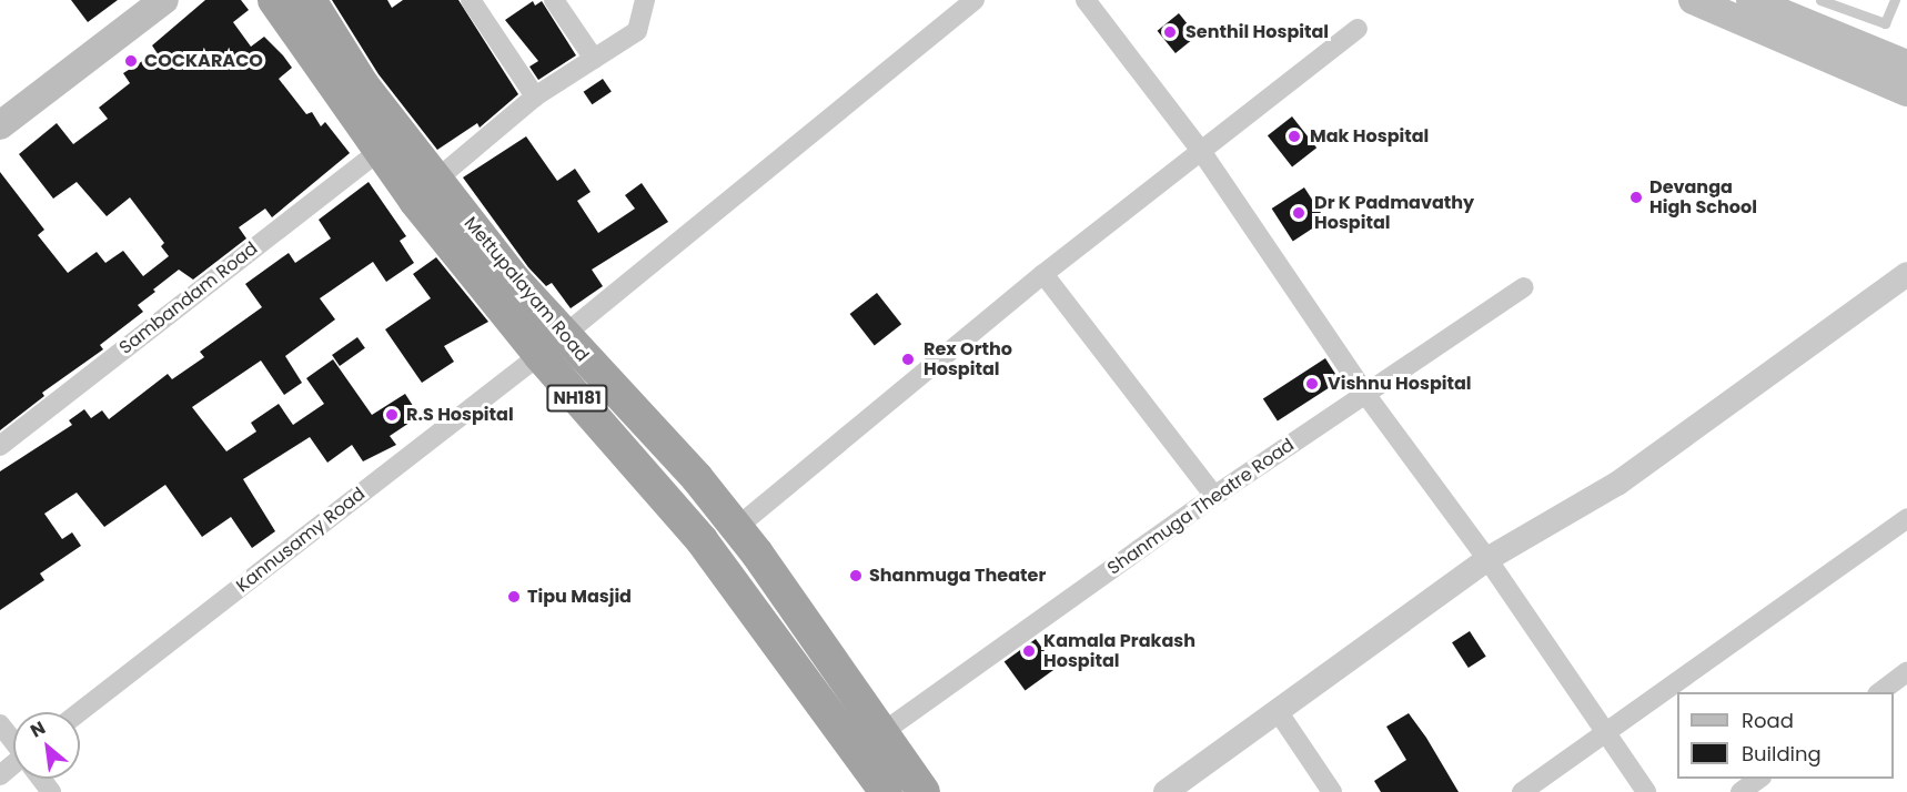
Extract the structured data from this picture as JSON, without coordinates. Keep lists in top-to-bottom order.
{
  "streets": {
    "highway": ["Mettupalayam Road", "NH181"],
    "street": ["Sambandam Road", "Shanmuga Theatre Road", "Kannusamy Road"]
  },
  "crossings": [
    ["Mettupalayam Road", "Sambandam Road"],
    ["Mettupalayam Road", "Shanmuga Theatre Road"],
    ["Mettupalayam Road", "Kannusamy Road"]
  ],
  "places": [
    "Senthil Hospital",
    "COCKARACO",
    "Mak Hospital",
    "Devanga High School",
    "Dr K Padmavathy Hospital",
    "Rex Ortho Hospital",
    "Vishnu Hospital",
    "R.S Hospital",
    "Shanmuga Theater",
    "Tipu Masjid",
    "Kamala Prakash Hospital"
  ],
  "legend": ["Road", "Building"],
  "north": "top left"
}
